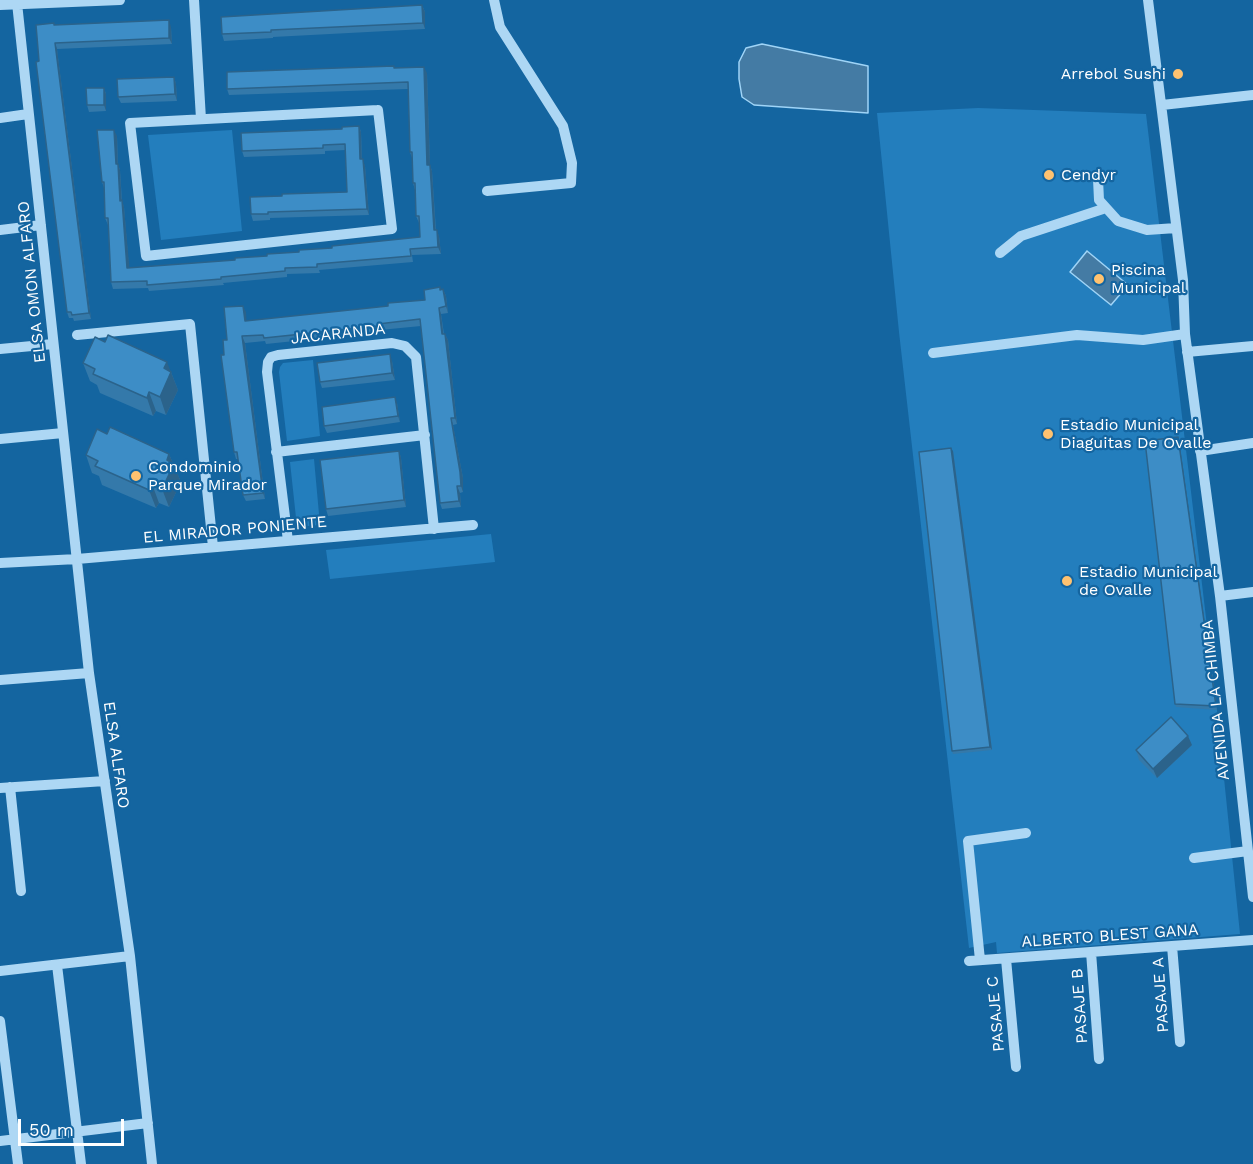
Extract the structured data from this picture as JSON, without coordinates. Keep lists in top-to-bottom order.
{
  "streets": {
    "street": [
      "ELSA OMON ALFARO",
      "JACARANDA",
      "EL MIRADOR PONIENTE",
      "AVENIDA LA CHIMBA",
      "ELSA ALFARO",
      "ALBERTO BLEST GANA",
      "PASAJE A",
      "PASAJE B",
      "PASAJE C"
    ]
  },
  "crossings": [
    ["ELSA OMON ALFARO", "EL MIRADOR PONIENTE"],
    ["ELSA OMON ALFARO", "ELSA ALFARO"],
    ["JACARANDA", "EL MIRADOR PONIENTE"],
    ["EL MIRADOR PONIENTE", "ELSA ALFARO"],
    ["ALBERTO BLEST GANA", "PASAJE A"],
    ["ALBERTO BLEST GANA", "PASAJE B"],
    ["ALBERTO BLEST GANA", "PASAJE C"]
  ],
  "places": [
    "Arrebol Sushi",
    "Cendyr",
    "Piscina Municipal",
    "Estadio Municipal Diaguitas De Ovalle",
    "Condominio Parque Mirador",
    "Estadio Municipal de Ovalle"
  ],
  "scale_bar": "50 m"
}
